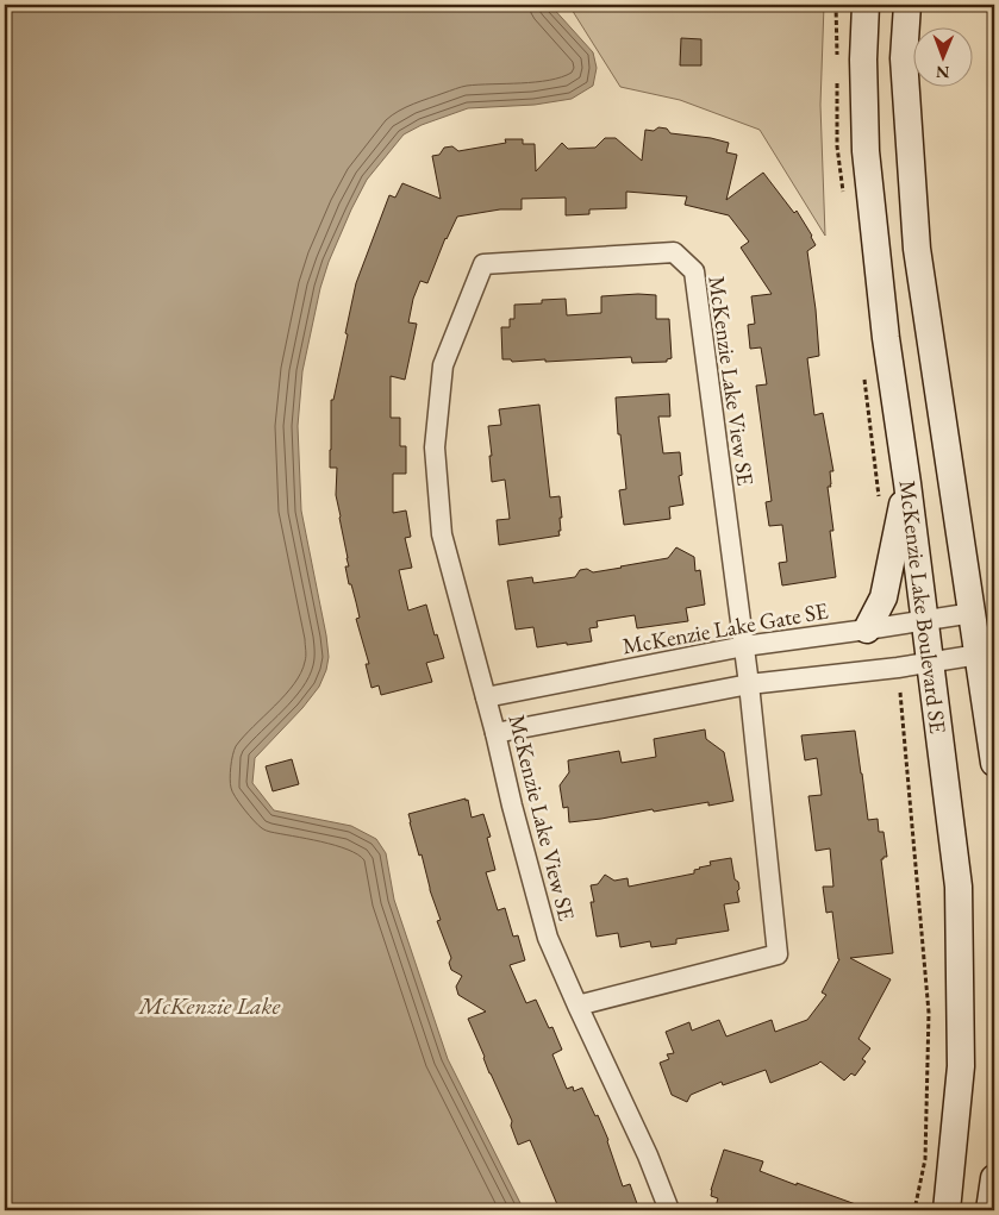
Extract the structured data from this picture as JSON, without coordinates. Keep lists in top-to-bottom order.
{
  "streets": {
    "main road": ["McKenzie Lake Boulevard SE"],
    "street": ["McKenzie Lake View SE", "McKenzie Lake Gate SE"]
  },
  "crossings": [
    ["McKenzie Lake View SE", "McKenzie Lake Gate SE"],
    ["McKenzie Lake Boulevard SE", "McKenzie Lake Gate SE"]
  ],
  "water": ["McKenzie Lake"],
  "north": "bottom"
}
